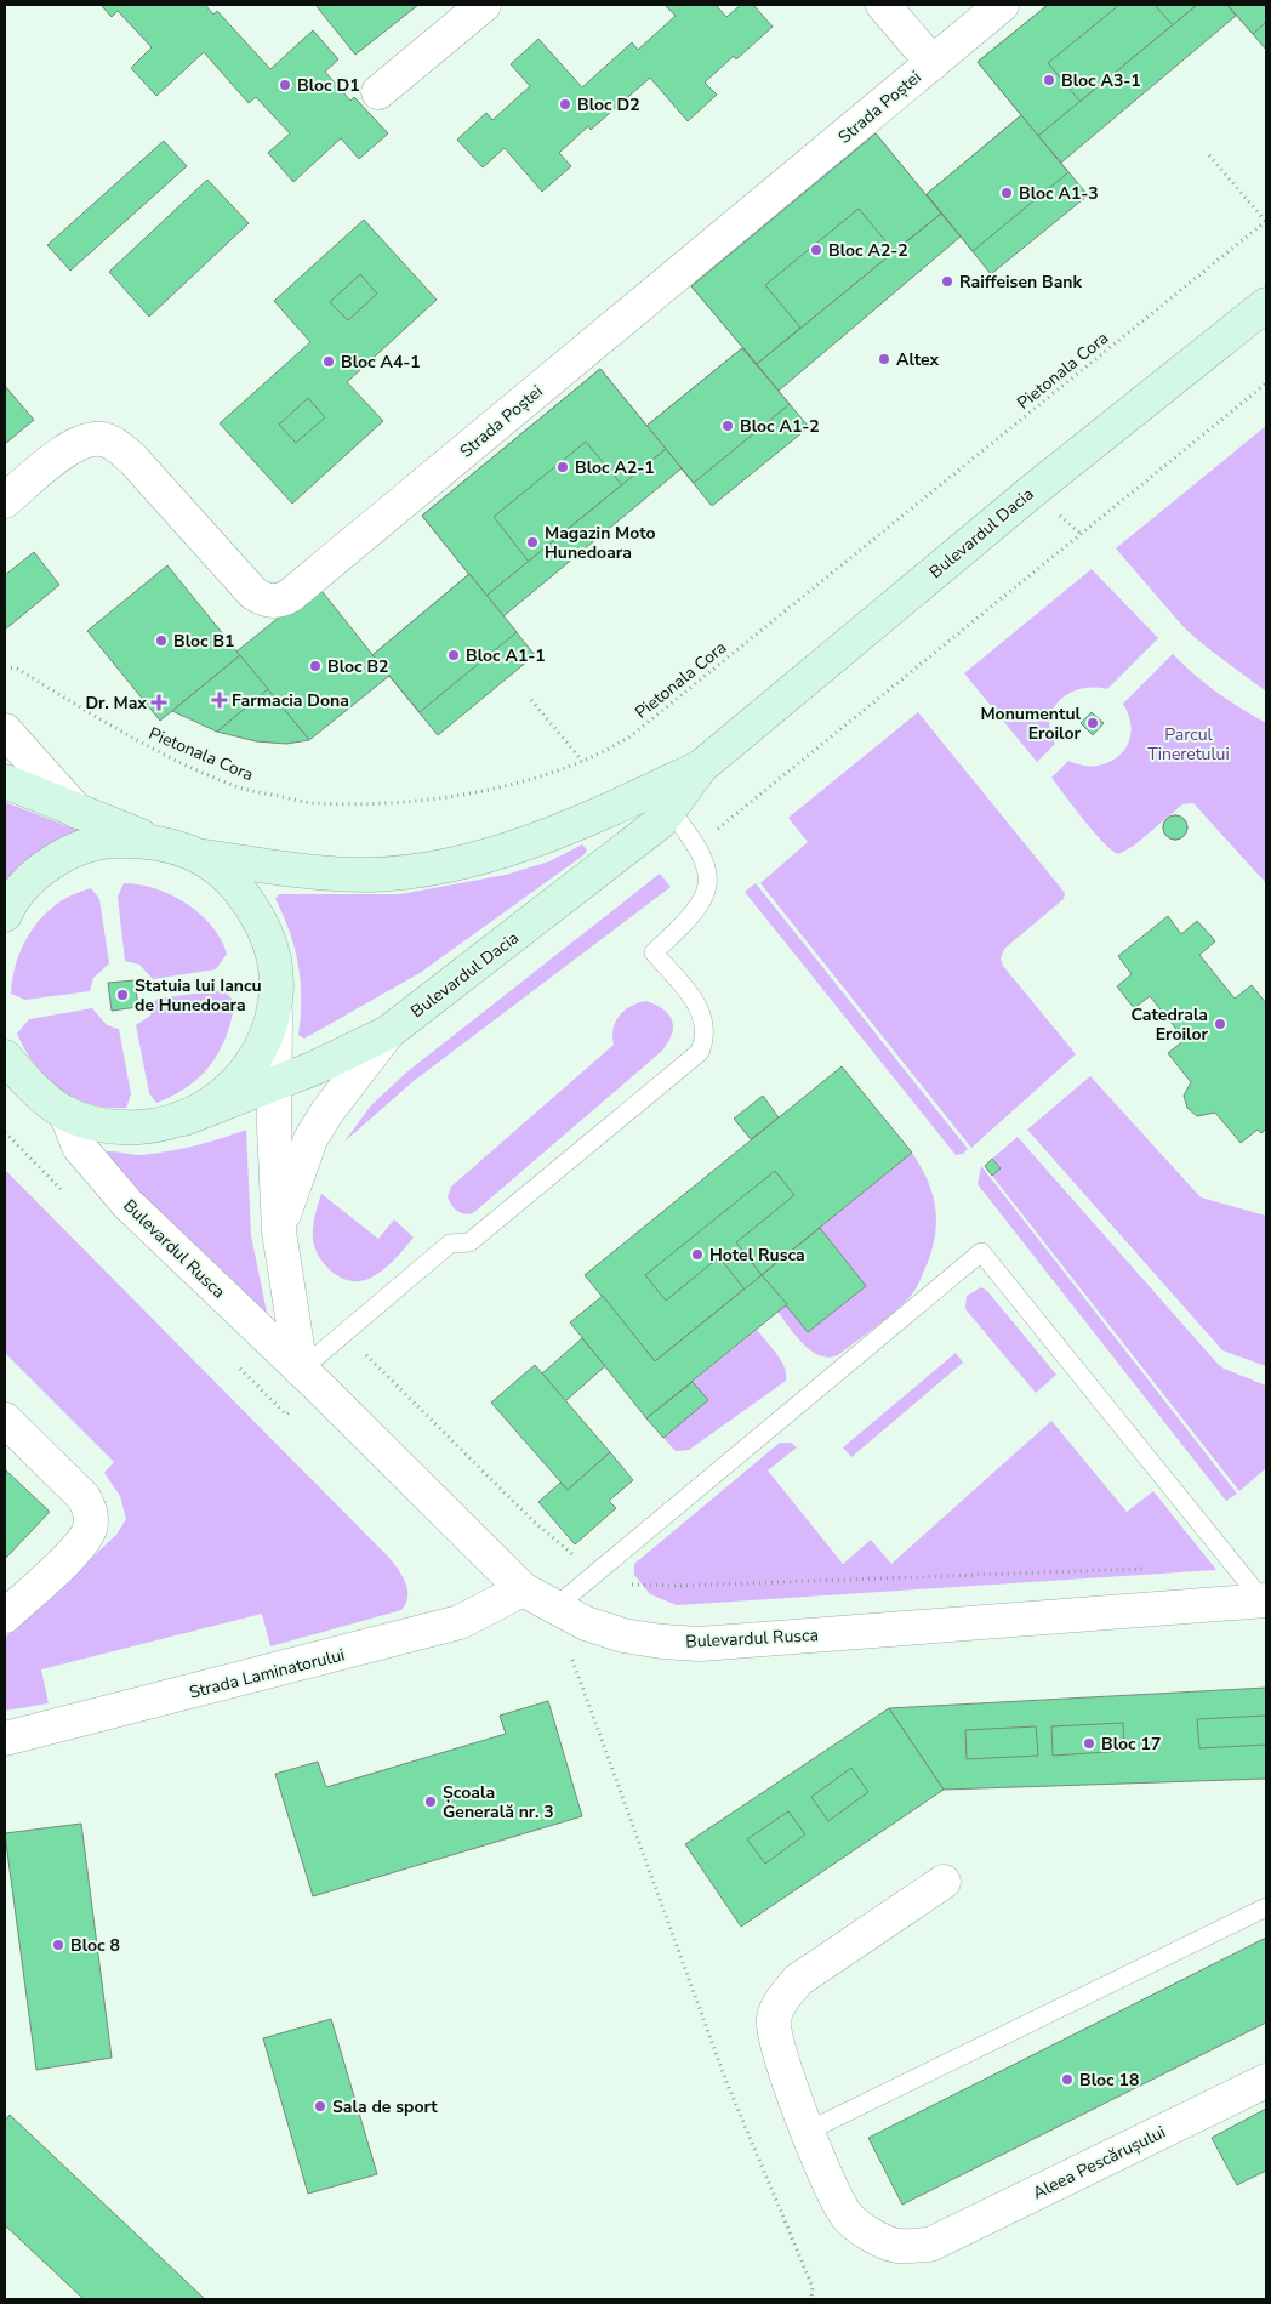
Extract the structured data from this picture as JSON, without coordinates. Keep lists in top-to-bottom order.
{
  "streets": {
    "main road": ["Bulevardul Dacia"],
    "street": [
      "Strada Poștei",
      "Bulevardul Rusca",
      "Strada Laminatorului",
      "Aleea Pescărușului"
    ],
    "path": ["Pietonala Cora"]
  },
  "crossings": [
    ["Bulevardul Rusca", "Strada Laminatorului"]
  ],
  "parks": ["Parcul Tineretului"],
  "places": {
    "other": [
      "Bloc A3-1",
      "Bloc D1",
      "Bloc D2",
      "Bloc A1-3",
      "Bloc A2-2",
      "Raiffeisen Bank",
      "Altex",
      "Bloc A4-1",
      "Bloc A1-2",
      "Bloc A2-1",
      "Magazin Moto Hunedoara",
      "Bloc B1",
      "Bloc A1-1",
      "Bloc B2",
      "Monumentul Eroilor",
      "Statuia lui Iancu de Hunedoara",
      "Catedrala Eroilor",
      "Hotel Rusca",
      "Bloc 17",
      "Școala Generală nr. 3",
      "Bloc 8",
      "Bloc 18",
      "Sala de sport"
    ],
    "health": ["Farmacia Dona", "Dr. Max"]
  }
}
